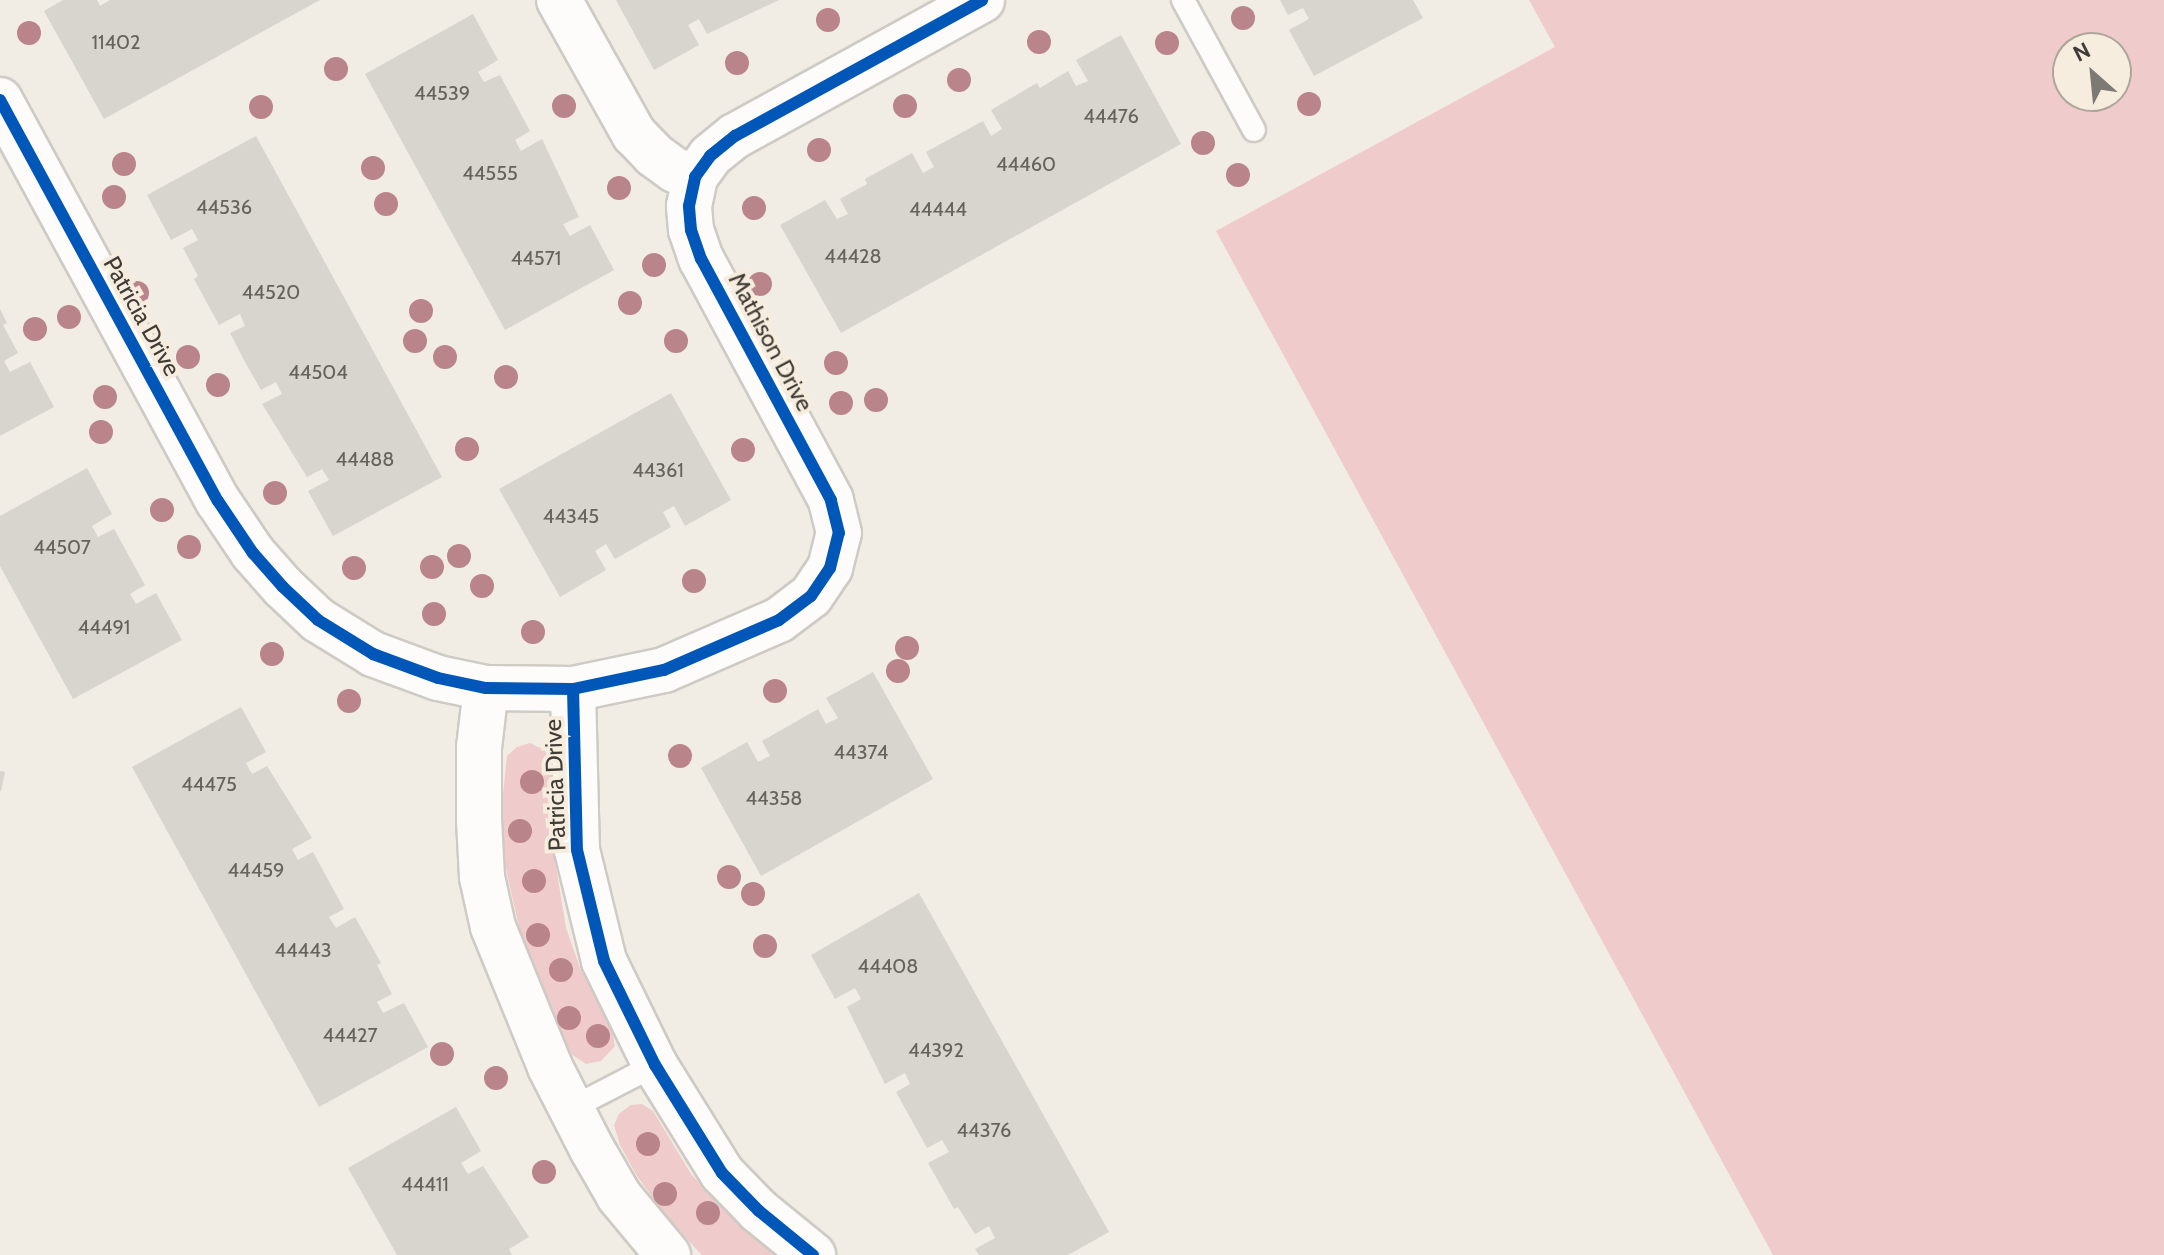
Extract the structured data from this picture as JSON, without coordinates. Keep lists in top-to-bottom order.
{
  "streets": {
    "street": ["Patricia Drive", "Mathison Drive"]
  },
  "crossings": [
    ["Patricia Drive", "Mathison Drive"]
  ],
  "house_numbers": [
    "11402",
    "44539",
    "44476",
    "44460",
    "44555",
    "44536",
    "44444",
    "44428",
    "44571",
    "44520",
    "44504",
    "44488",
    "44361",
    "44345",
    "44507",
    "44491",
    "44374",
    "44475",
    "44358",
    "44459",
    "44443",
    "44408",
    "44427",
    "44392",
    "44376",
    "44411"
  ],
  "north": "top left"
}
